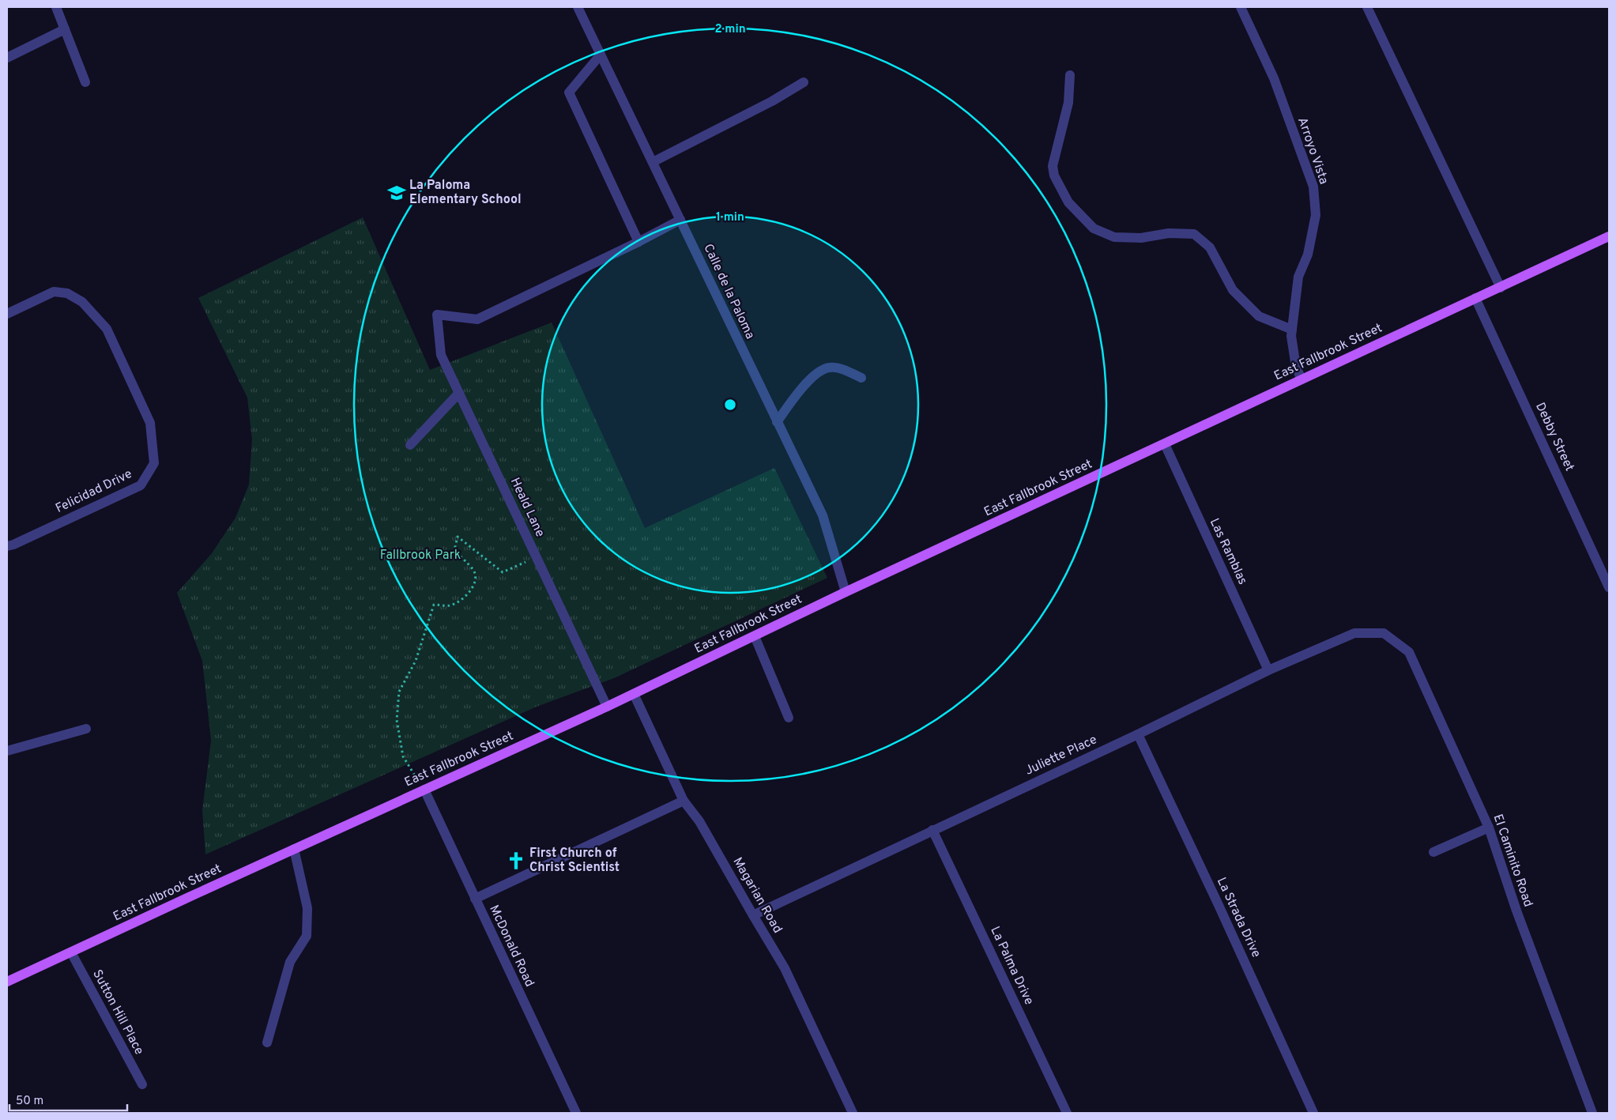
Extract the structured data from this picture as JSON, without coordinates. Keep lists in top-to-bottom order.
{
  "streets": {
    "main road": ["East Fallbrook Street"],
    "street": [
      "Arroyo Vista",
      "Calle de la Paloma",
      "Debby Street",
      "Felicidad Drive",
      "Heald Lane",
      "Las Ramblas",
      "Juliette Place",
      "El Caminito Road",
      "Magarian Road",
      "La Strada Drive",
      "McDonald Road",
      "La Palma Drive",
      "Sutton Hill Place"
    ]
  },
  "crossings": [
    ["Arroyo Vista", "East Fallbrook Street"],
    ["Calle de la Paloma", "East Fallbrook Street"],
    ["East Fallbrook Street", "Debby Street"],
    ["East Fallbrook Street", "Heald Lane"],
    ["East Fallbrook Street", "Las Ramblas"],
    ["East Fallbrook Street", "Magarian Road"],
    ["East Fallbrook Street", "McDonald Road"],
    ["East Fallbrook Street", "Sutton Hill Place"],
    ["Las Ramblas", "Juliette Place"],
    ["Juliette Place", "El Caminito Road"],
    ["Juliette Place", "Magarian Road"],
    ["Juliette Place", "La Strada Drive"],
    ["Juliette Place", "La Palma Drive"]
  ],
  "parks": ["Fallbrook Park"],
  "places": {
    "school or university": ["La Paloma Elementary School"],
    "church": ["First Church of Christ Scientist"]
  },
  "scale_bar": "50 m",
  "rings": ["2 min", "1 min"]
}
